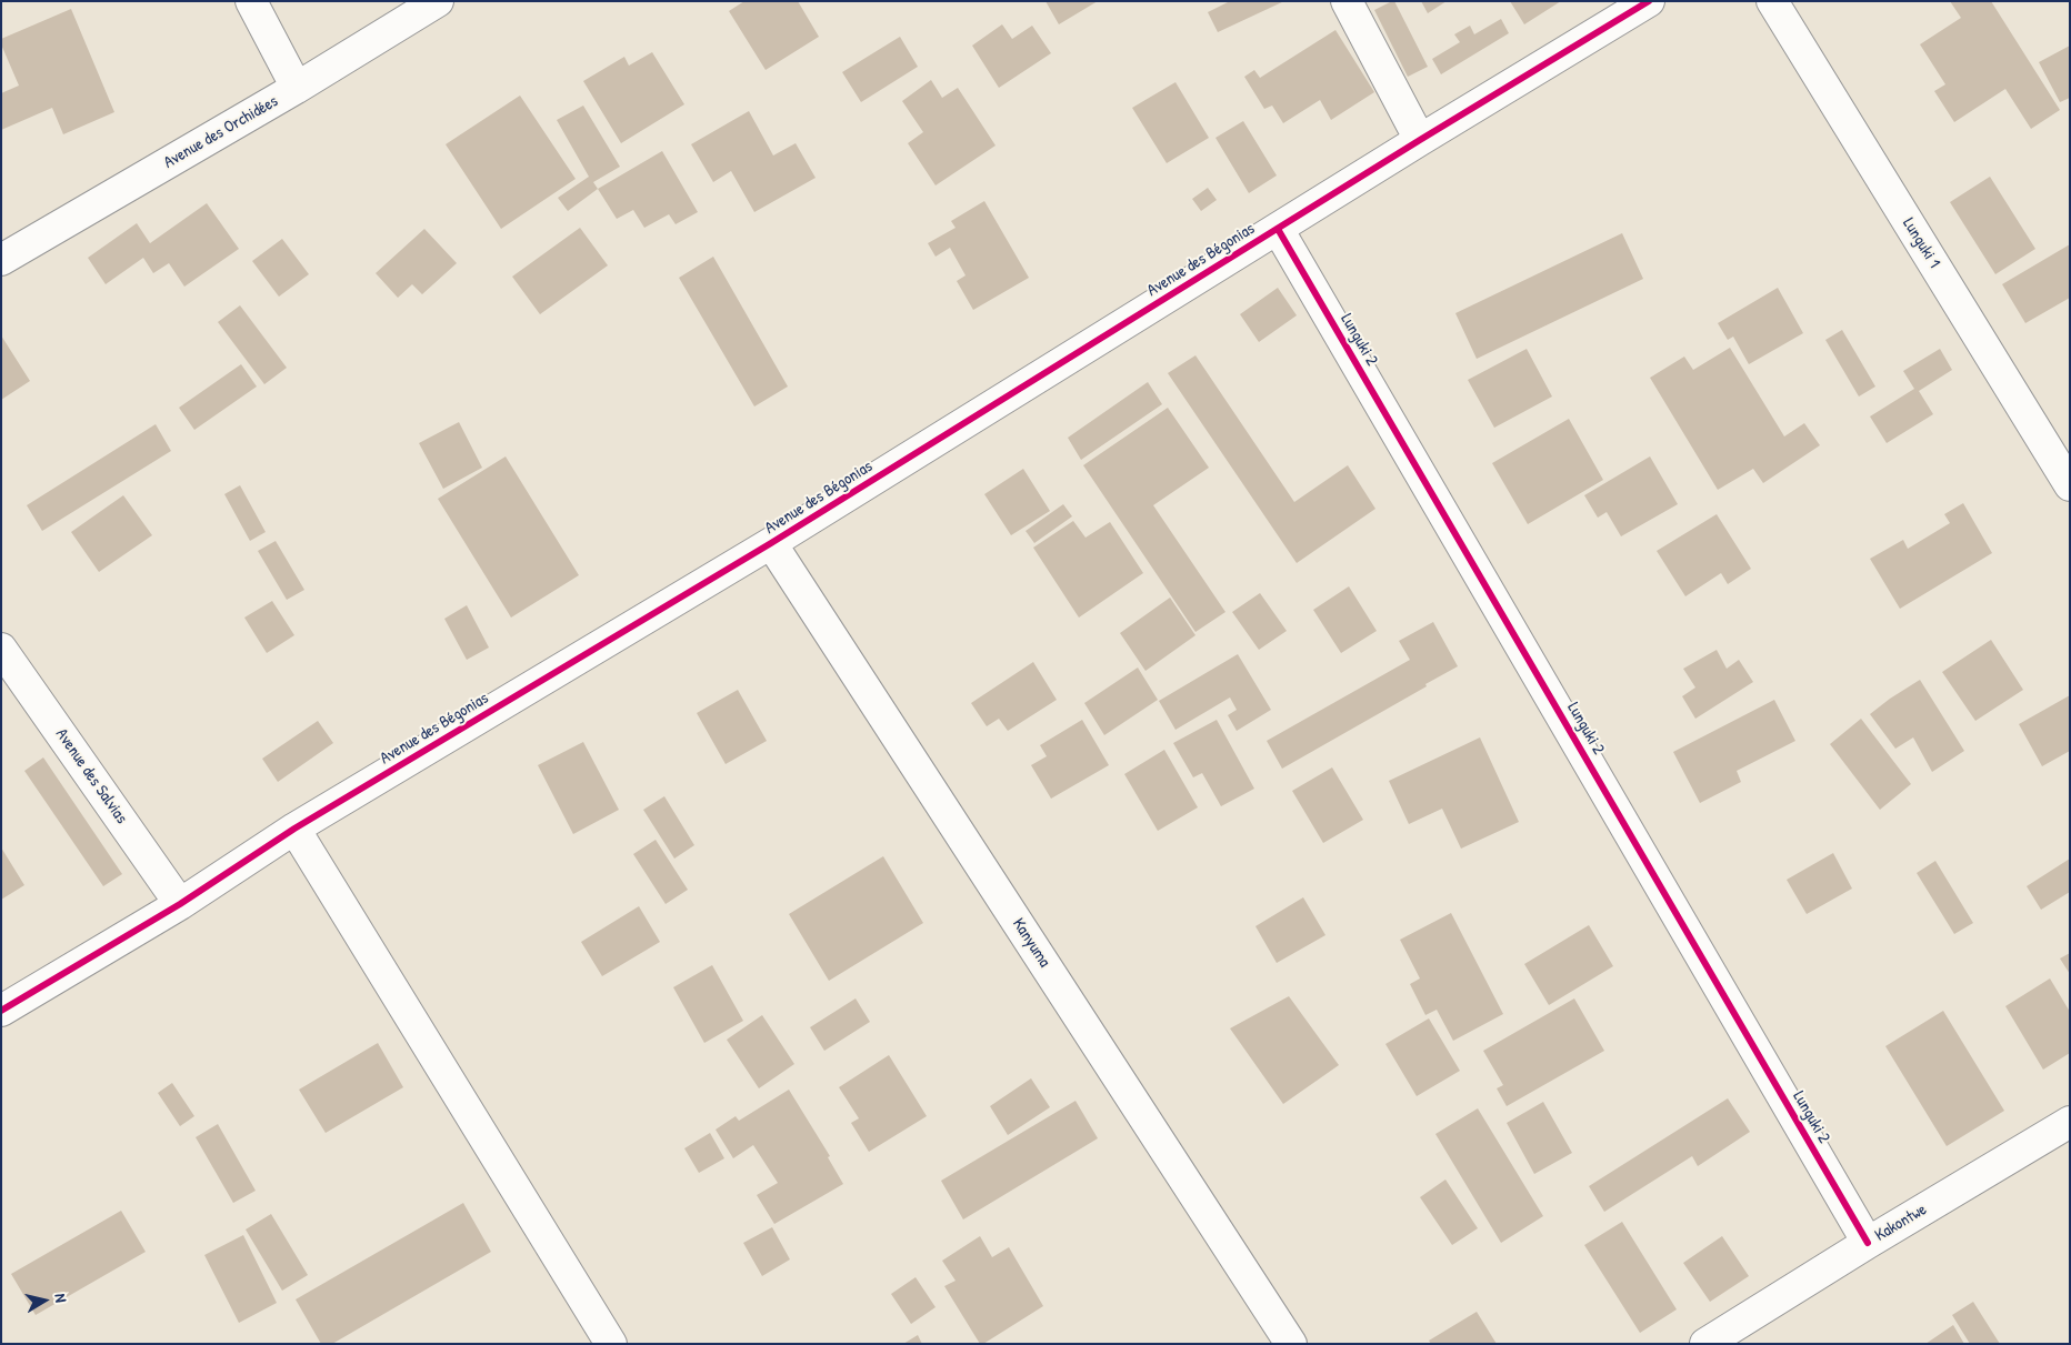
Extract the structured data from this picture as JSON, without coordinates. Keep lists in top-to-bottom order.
{
  "streets": {
    "street": [
      "Avenue des Orchidées",
      "Lunguki 1",
      "Avenue des Bégonias",
      "Lunguki 2",
      "Avenue des Salvias",
      "Kanyuma",
      "Kakontwe"
    ]
  },
  "crossings": [
    ["Avenue des Bégonias", "Lunguki 2"],
    ["Avenue des Bégonias", "Avenue des Salvias"],
    ["Avenue des Bégonias", "Kanyuma"],
    ["Lunguki 2", "Kakontwe"]
  ],
  "north": "right"
}
